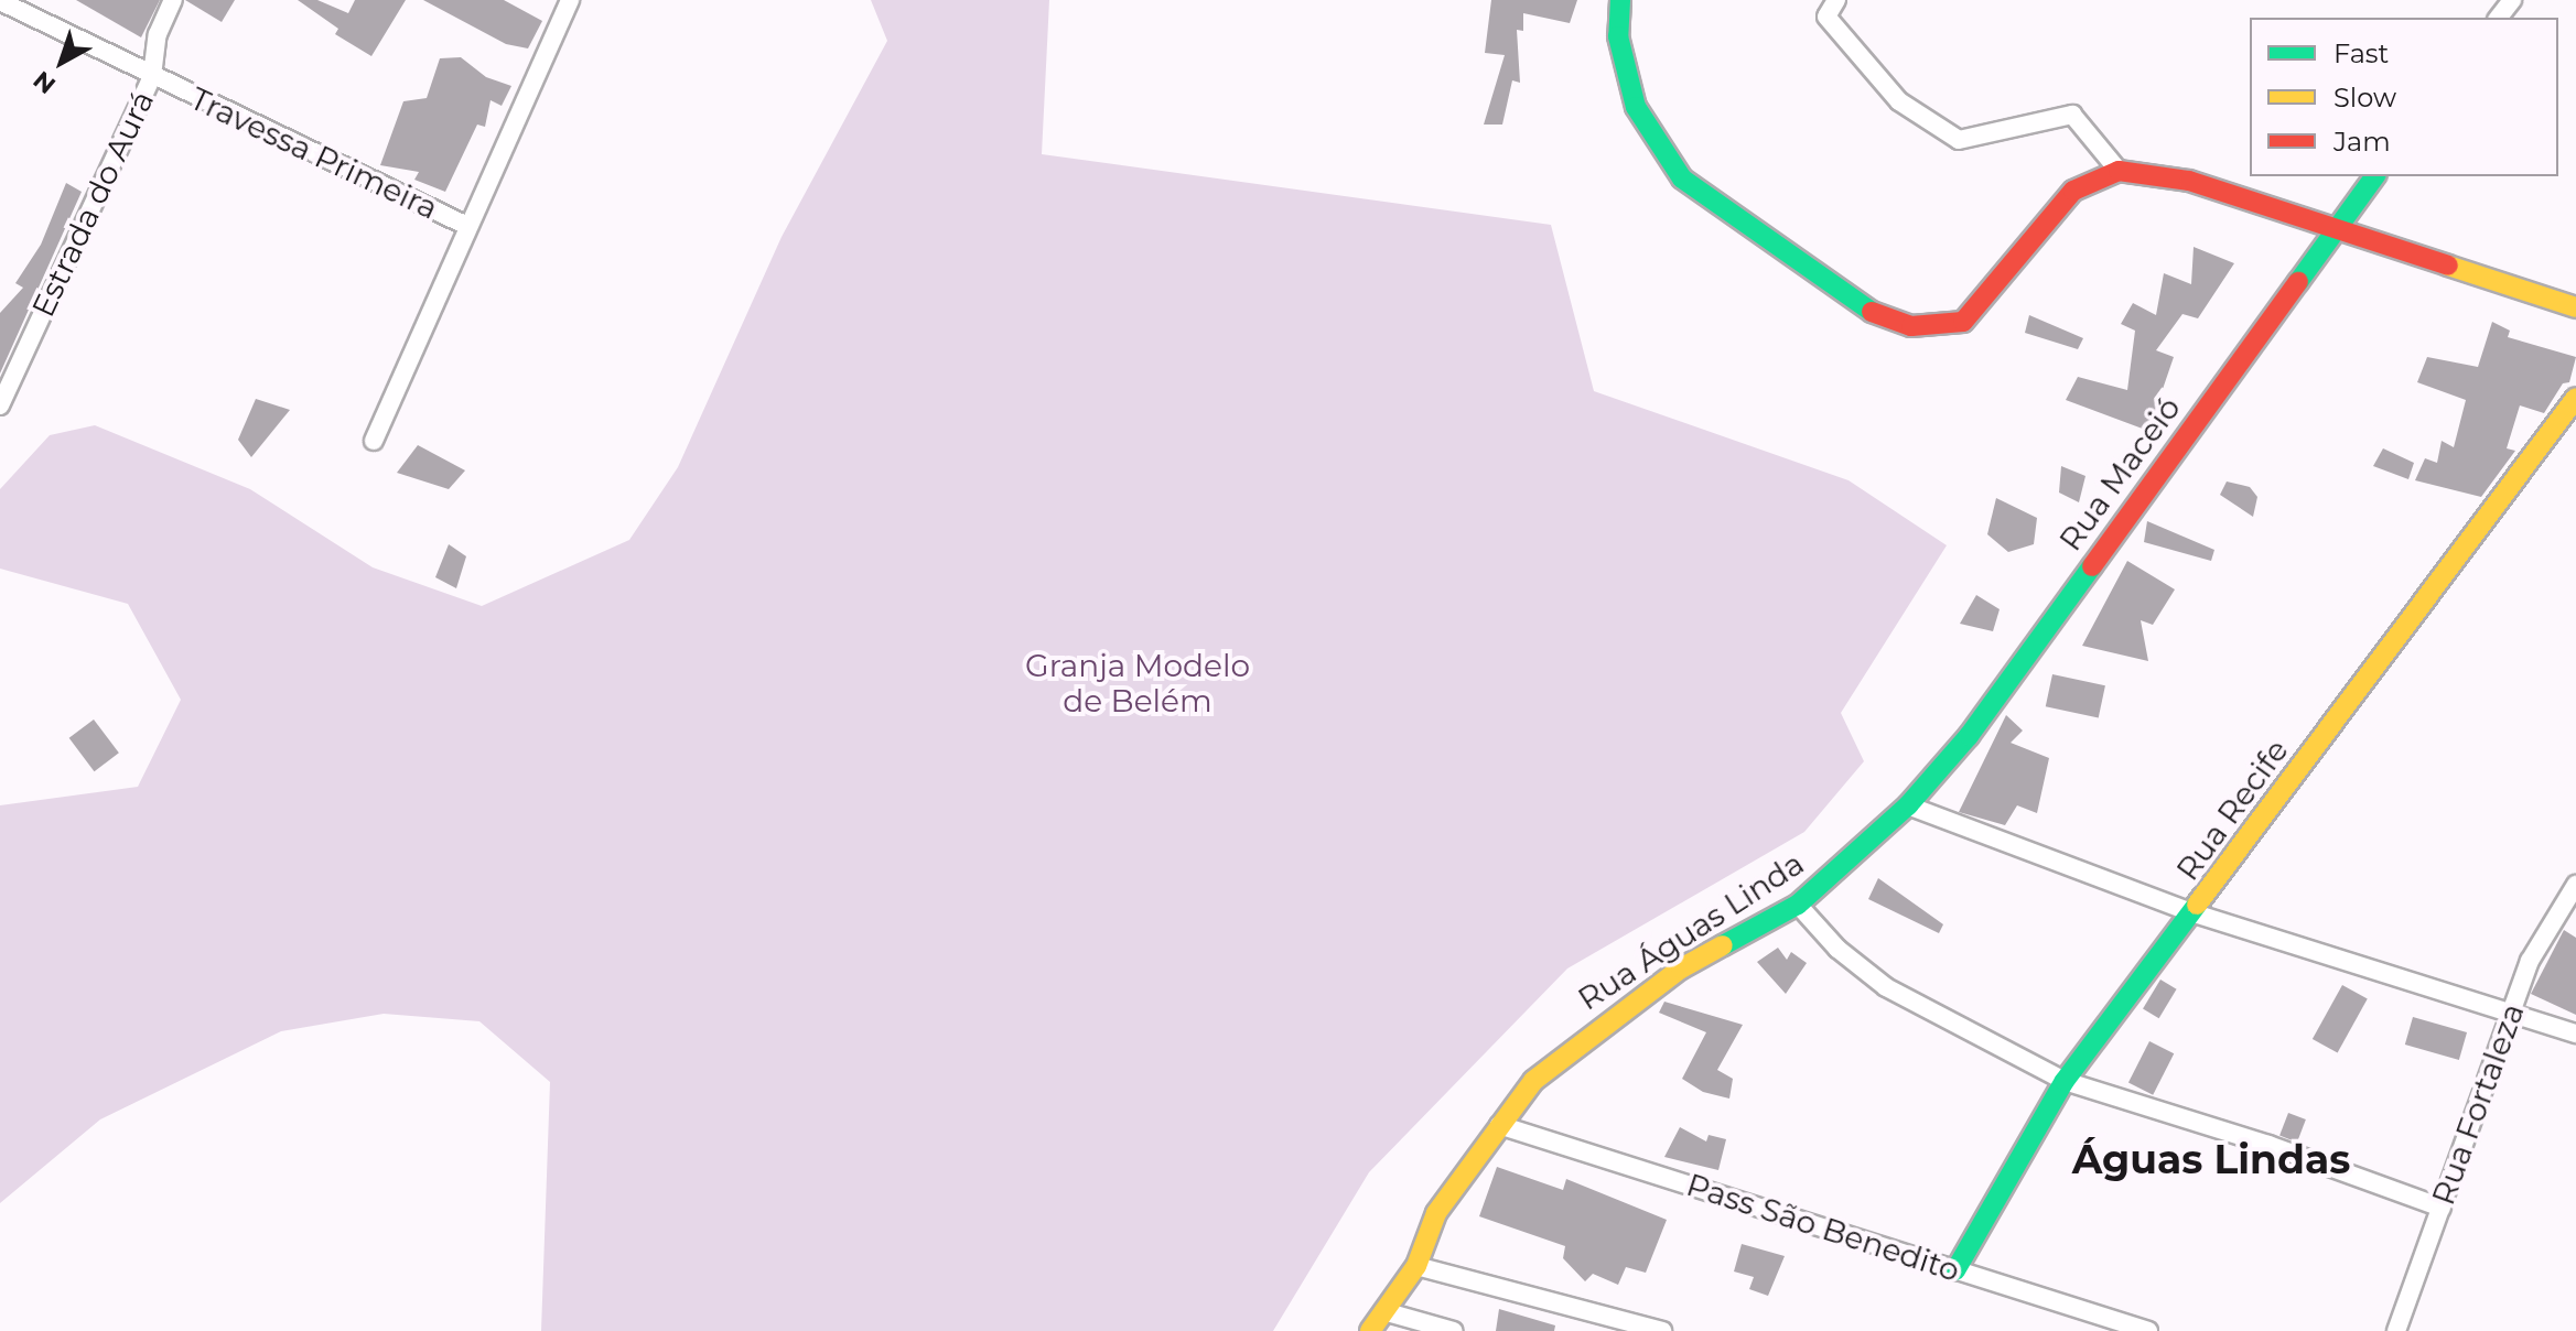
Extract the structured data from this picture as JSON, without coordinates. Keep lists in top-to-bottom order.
{
  "streets": {
    "street": [
      "Travessa Primeira",
      "Estrada do Aurá",
      "Rua Maceió",
      "Rua Recife",
      "Rua Águas Linda",
      "Rua Fortaleza",
      "Pass São Benedito"
    ]
  },
  "crossings": [
    ["Travessa Primeira", "Estrada do Aurá"],
    ["Rua Maceió", "Rua Águas Linda"],
    ["Rua Recife", "Pass São Benedito"],
    ["Rua Águas Linda", "Pass São Benedito"]
  ],
  "districts": ["Águas Lindas"],
  "parks": ["Granja Modelo de Belém"],
  "legend": ["Fast", "Slow", "Jam"],
  "north": "bottom left"
}
